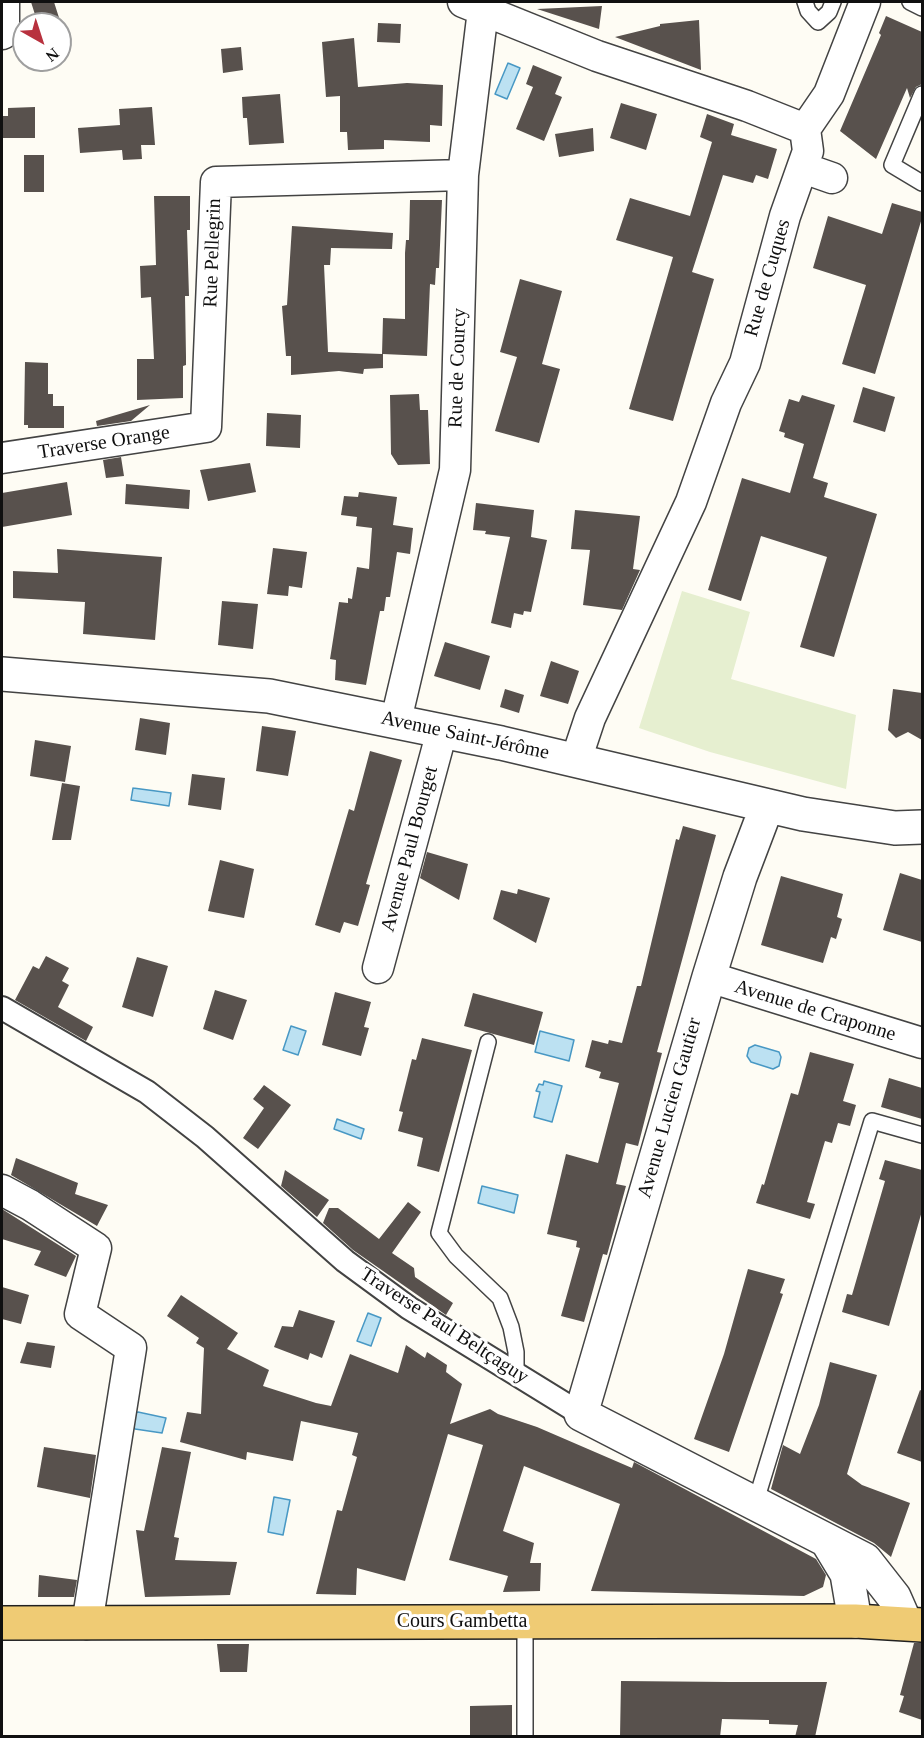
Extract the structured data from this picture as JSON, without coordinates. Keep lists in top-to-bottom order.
{
  "streets": {
    "main road": ["Cours Gambetta"],
    "street": [
      "Rue Pellegrin",
      "Rue de Cuques",
      "Rue de Courcy",
      "Traverse Orange",
      "Avenue Saint-Jérôme",
      "Avenue Paul Bourget",
      "Avenue de Craponne",
      "Avenue Lucien Gautier",
      "Traverse Paul Beltçaguy"
    ]
  },
  "crossings": [
    ["Rue Pellegrin", "Rue de Courcy"],
    ["Rue Pellegrin", "Traverse Orange"],
    ["Rue de Cuques", "Avenue Saint-Jérôme"],
    ["Rue de Courcy", "Avenue Saint-Jérôme"],
    ["Avenue Saint-Jérôme", "Avenue Paul Bourget"],
    ["Avenue Saint-Jérôme", "Avenue Lucien Gautier"],
    ["Avenue de Craponne", "Avenue Lucien Gautier"],
    ["Avenue Lucien Gautier", "Traverse Paul Beltçaguy"],
    ["Traverse Paul Beltçaguy", "Cours Gambetta"]
  ],
  "north": "bottom right"
}
